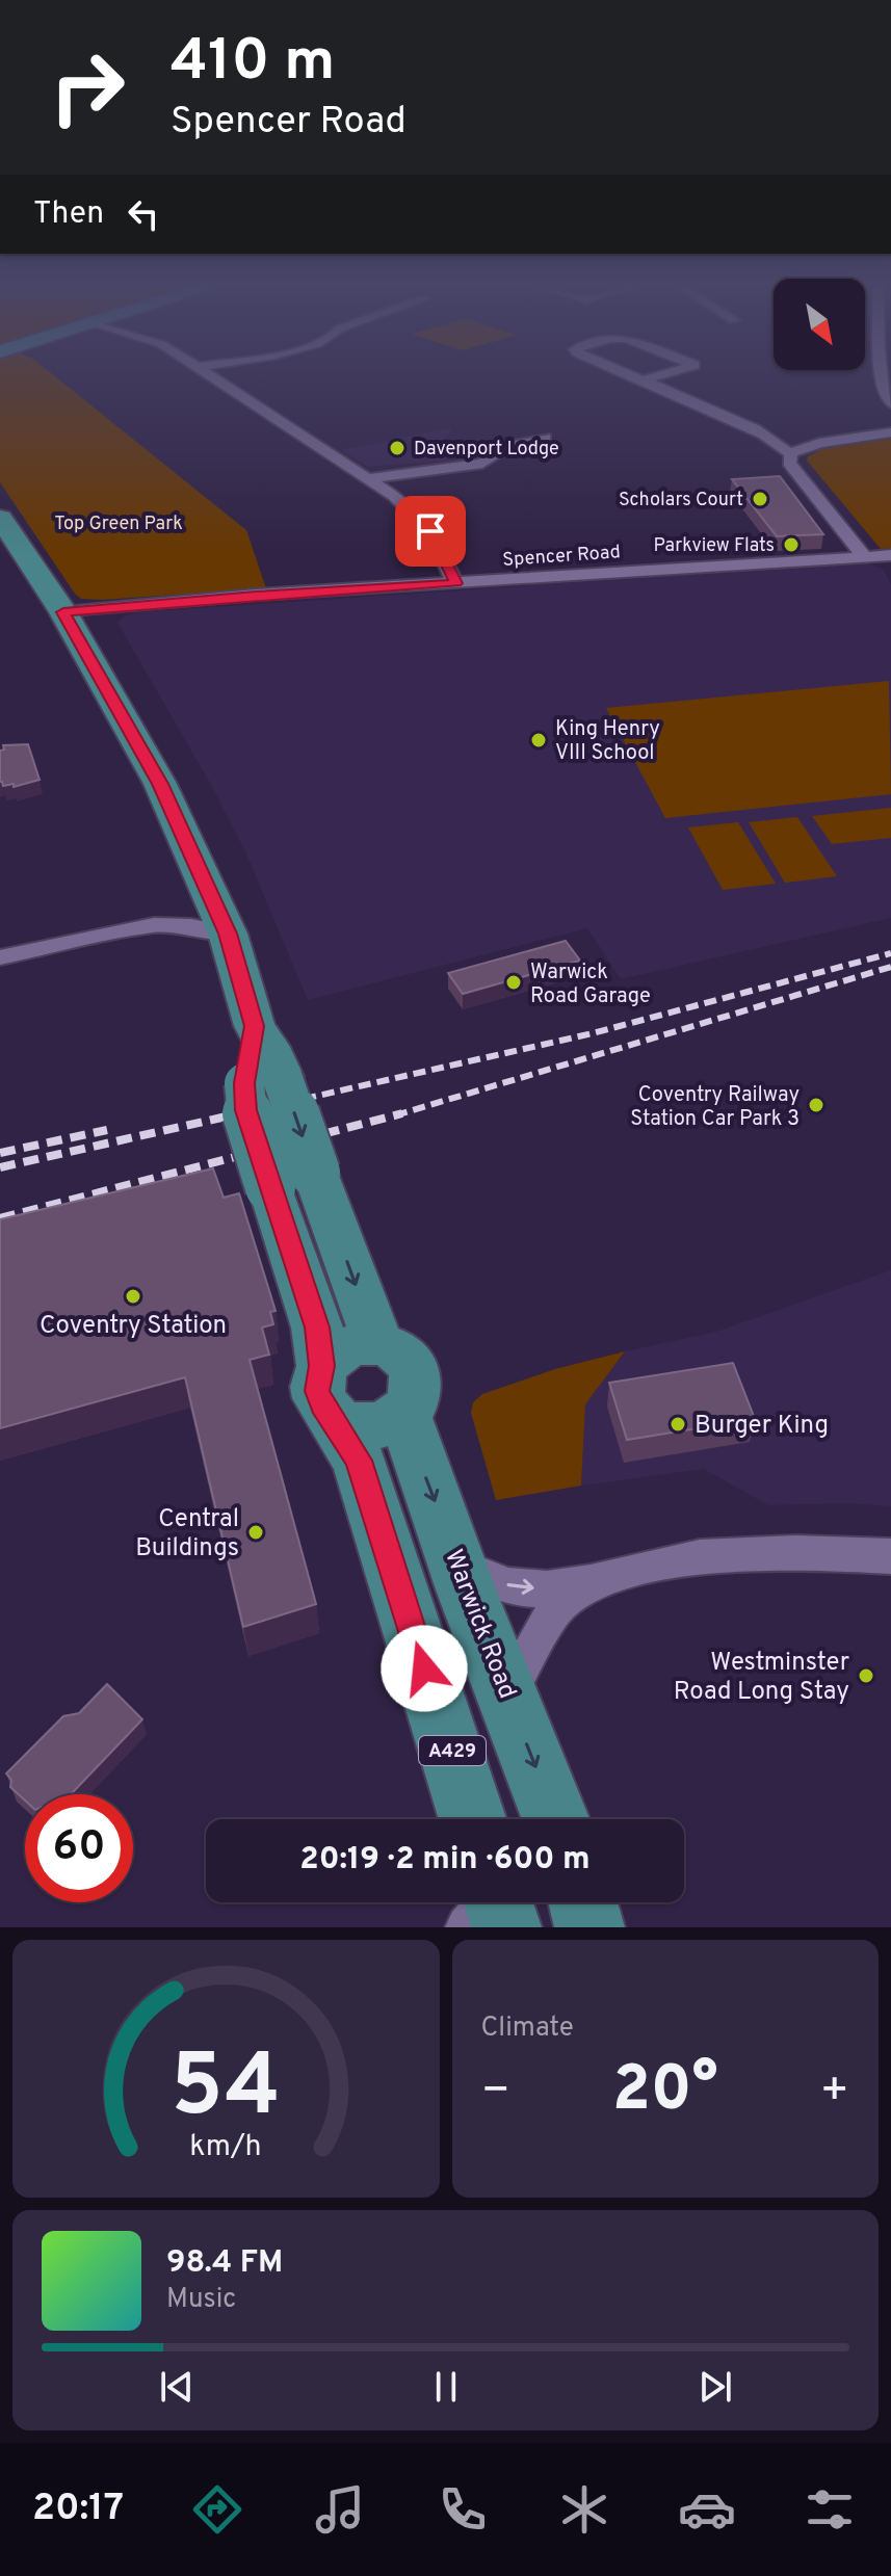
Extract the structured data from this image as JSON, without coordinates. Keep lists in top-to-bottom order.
{
  "streets": {
    "main road": ["Warwick Road", "A429"],
    "street": ["Spencer Road"]
  },
  "crossings": [
    ["Spencer Road", "A429"],
    ["Warwick Road", "A429"]
  ],
  "parks": ["Top Green Park"],
  "places": [
    "Davenport Lodge",
    "Scholars Court",
    "Parkview Flats",
    "King Henry VIII School",
    "Warwick Road Garage",
    "Coventry Railway Station Car Park 3",
    "Coventry Station",
    "Burger King",
    "Central Buildings",
    "Westminster Road Long Stay"
  ],
  "north": "bottom right",
  "page": {
    "turn": ["410 m", "Spencer Road"],
    "then": "Then",
    "limit": "60",
    "trip": "20:19 · 2 min · 600 m",
    "tile": "Climate",
    "heat": ["−", "20°", "+"],
    "song": ["98.4 FM", "Music"],
    "tabs": "20:17",
    "gauge": ["54", "km/h"]
  }
}
